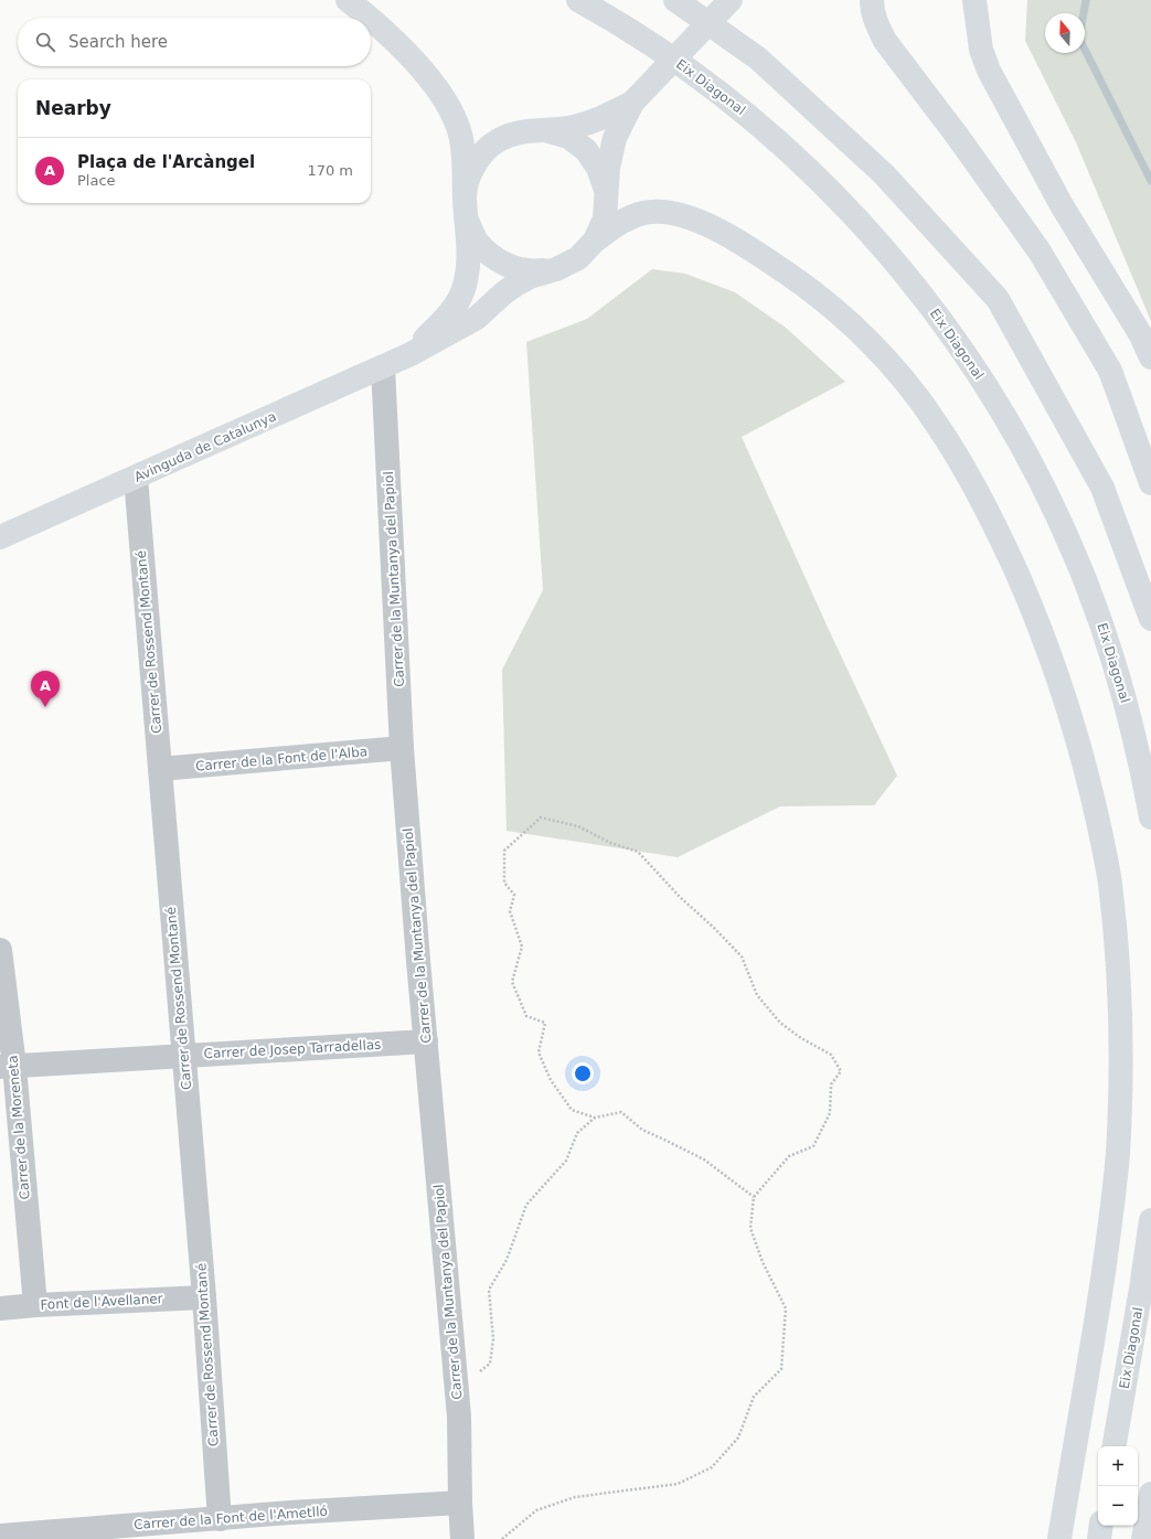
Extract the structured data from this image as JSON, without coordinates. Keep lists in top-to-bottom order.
{
  "streets": {
    "main road": ["Eix Diagonal", "Avinguda de Catalunya"],
    "street": [
      "Carrer de la Muntanya del Papiol",
      "Carrer de Rossend Montané",
      "Carrer de la Font de l'Alba",
      "Carrer de Josep Tarradellas",
      "Carrer de la Moreneta",
      "Font de l'Avellaner",
      "Carrer de la Font de l'Ametlló"
    ]
  },
  "crossings": [
    ["Avinguda de Catalunya", "Carrer de la Muntanya del Papiol"],
    ["Avinguda de Catalunya", "Carrer de Rossend Montané"],
    ["Carrer de la Muntanya del Papiol", "Carrer de la Font de l'Alba"],
    ["Carrer de la Muntanya del Papiol", "Carrer de Josep Tarradellas"],
    ["Carrer de la Muntanya del Papiol", "Carrer de la Font de l'Ametlló"],
    ["Carrer de Rossend Montané", "Carrer de la Font de l'Alba"],
    ["Carrer de Rossend Montané", "Carrer de Josep Tarradellas"],
    ["Carrer de Rossend Montané", "Font de l'Avellaner"],
    ["Carrer de Rossend Montané", "Carrer de la Font de l'Ametlló"],
    ["Carrer de Josep Tarradellas", "Carrer de la Moreneta"],
    ["Carrer de la Moreneta", "Font de l'Avellaner"]
  ],
  "north": "top",
  "page": {
    "search": "Search here",
    "heading": "Nearby",
    "list": [
      {
        "mark": "A",
        "name": "Plaça de l'Arcàngel",
        "note": "Place",
        "value": "170 m"
      }
    ],
    "pins": "A",
    "map_buttons": ["+", "−"]
  }
}
